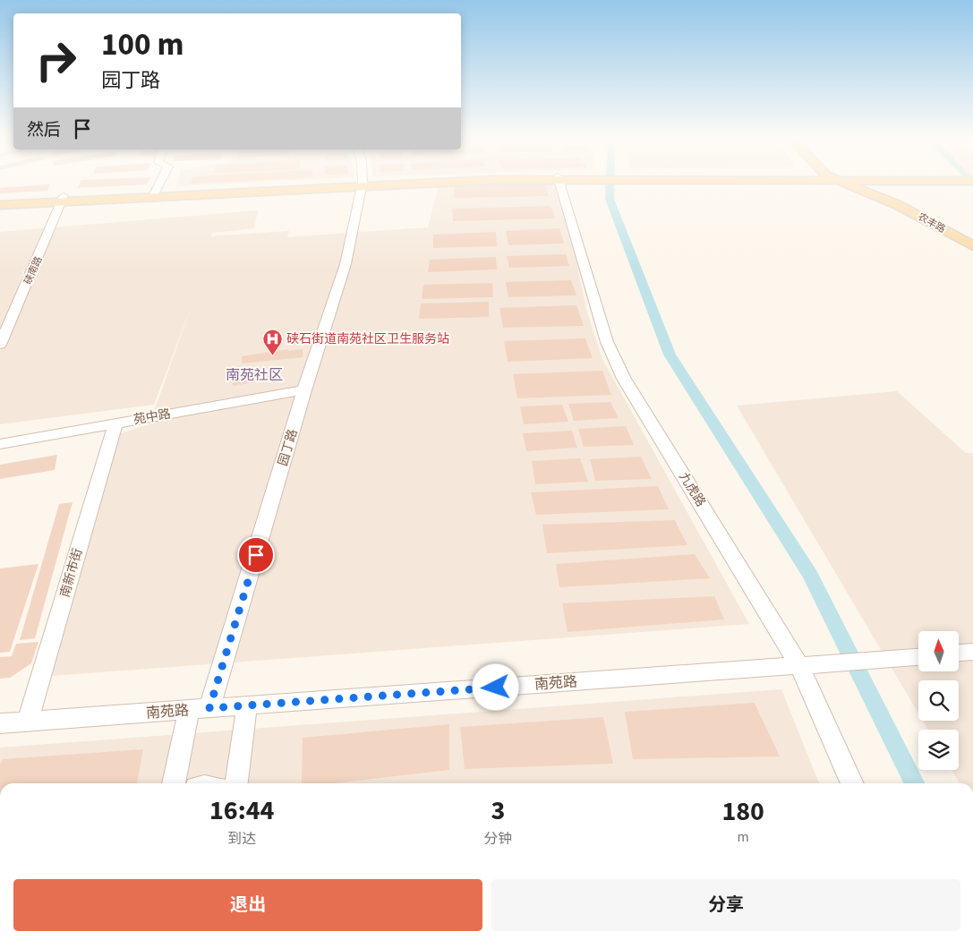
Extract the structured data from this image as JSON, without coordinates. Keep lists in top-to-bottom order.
{
  "streets": {
    "main road": ["农丰路"],
    "street": [
      "硖南路",
      "苑中路",
      "园丁路",
      "九虎路",
      "南新市街",
      "南苑路"
    ]
  },
  "crossings": [
    ["苑中路", "园丁路"],
    ["苑中路", "南新市街"],
    ["园丁路", "南苑路"],
    ["九虎路", "南苑路"],
    ["南新市街", "南苑路"]
  ],
  "districts": ["南苑社区"],
  "places": {
    "hospital": ["硖石街道南苑社区卫生服务站"]
  },
  "north": "top",
  "page": {
    "turn": ["100 m", "园丁路"],
    "then": "然后",
    "eta": [
      "16:44",
      "到达",
      "3",
      "分钟",
      "180",
      "m"
    ],
    "buttons": ["退出", "分享"]
  }
}
